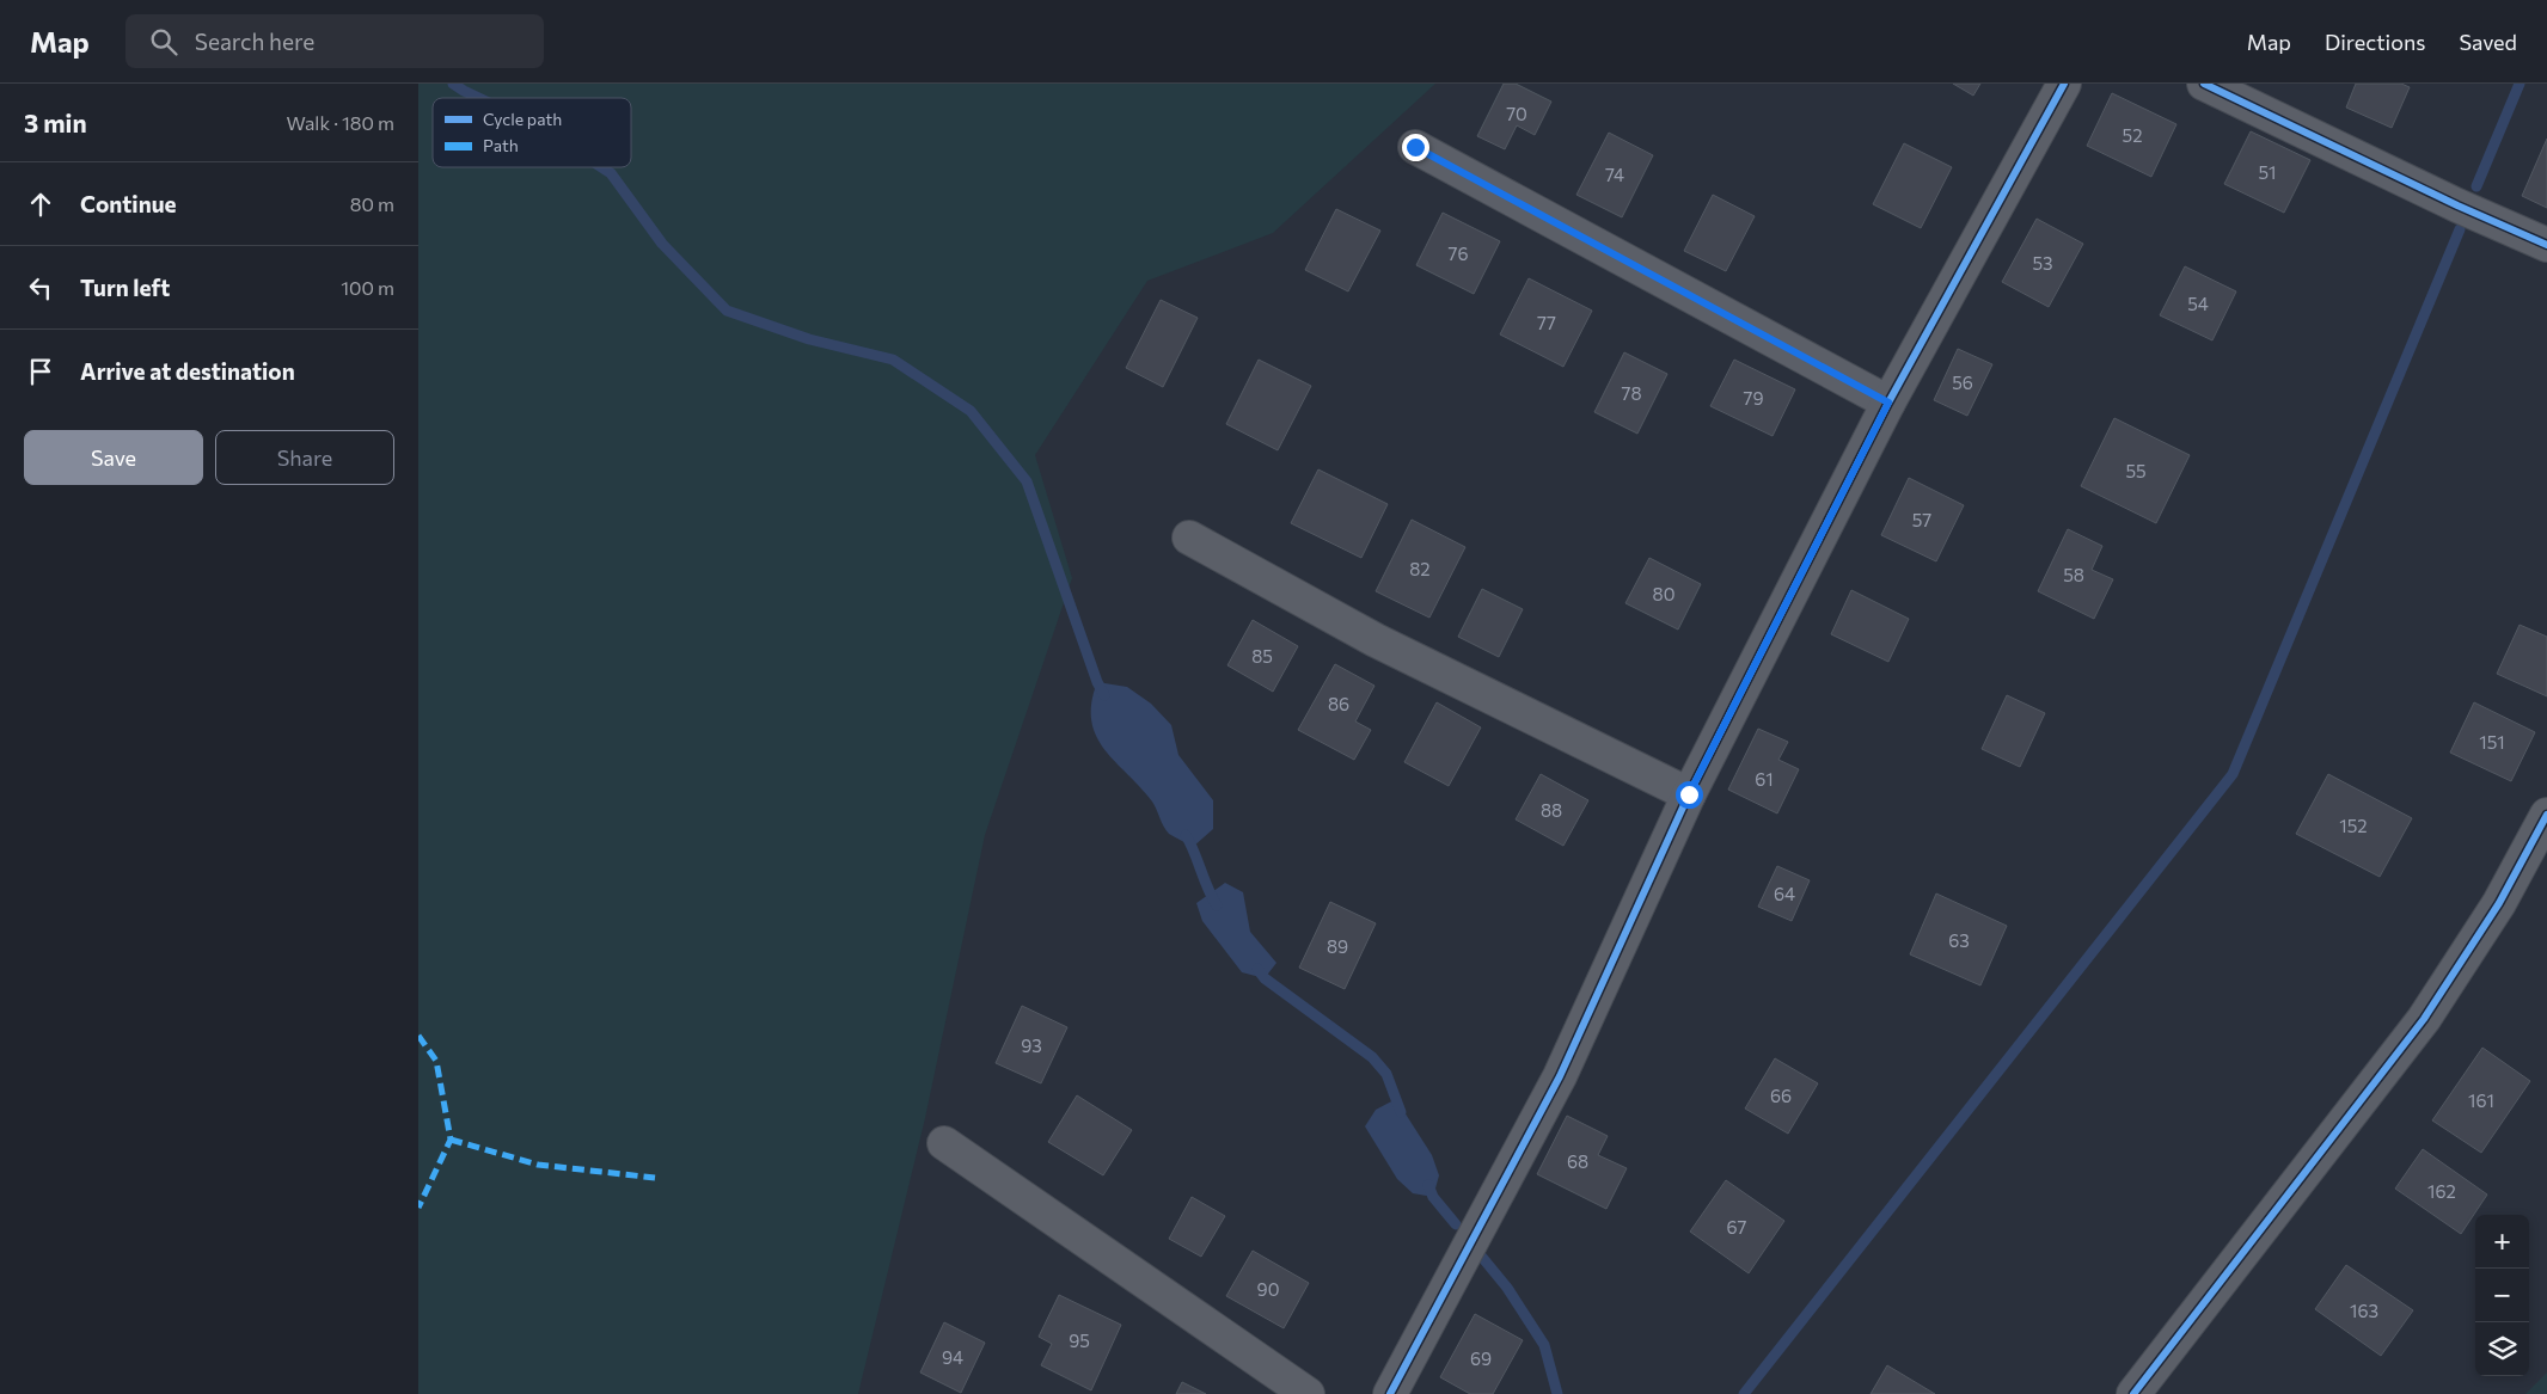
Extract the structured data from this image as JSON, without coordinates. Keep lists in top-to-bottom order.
{
  "house_numbers": [
    "70",
    "52",
    "51",
    "74",
    "76",
    "53",
    "54",
    "77",
    "56",
    "78",
    "79",
    "55",
    "57",
    "82",
    "58",
    "80",
    "85",
    "86",
    "151",
    "61",
    "88",
    "152",
    "64",
    "63",
    "89",
    "93",
    "66",
    "161",
    "68",
    "162",
    "67",
    "90",
    "163",
    "95",
    "94",
    "69"
  ],
  "legend": ["Cycle path", "Path"],
  "page": {
    "header": "Map",
    "search": "Search here",
    "nav": ["Map", "Directions", "Saved"],
    "heading": ["3 min", "Walk · 180 m"],
    "list": [
      ["Continue", "80 m"],
      ["Turn left", "100 m"],
      "Arrive at destination"
    ],
    "buttons": ["Save", "Share"],
    "map_buttons": ["+", "−"]
  }
}
